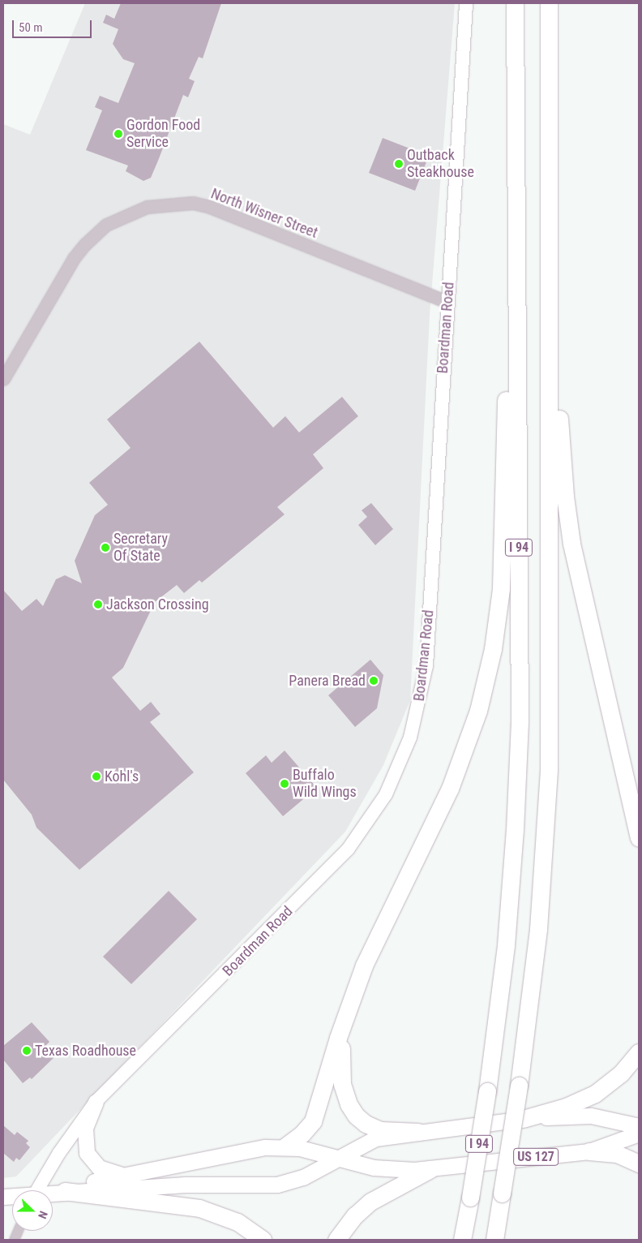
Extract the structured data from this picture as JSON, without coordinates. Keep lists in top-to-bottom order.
{
  "streets": {
    "highway": ["I 94", "US 127"],
    "main road": ["Boardman Road"],
    "street": ["North Wisner Street"]
  },
  "crossings": [
    ["North Wisner Street", "Boardman Road"]
  ],
  "places": [
    "Gordon Food Service",
    "Outback Steakhouse",
    "Secretary Of State",
    "Jackson Crossing",
    "Panera Bread",
    "Kohl's",
    "Buffalo Wild Wings",
    "Texas Roadhouse"
  ],
  "scale_bar": "50 m",
  "north": "right"
}
